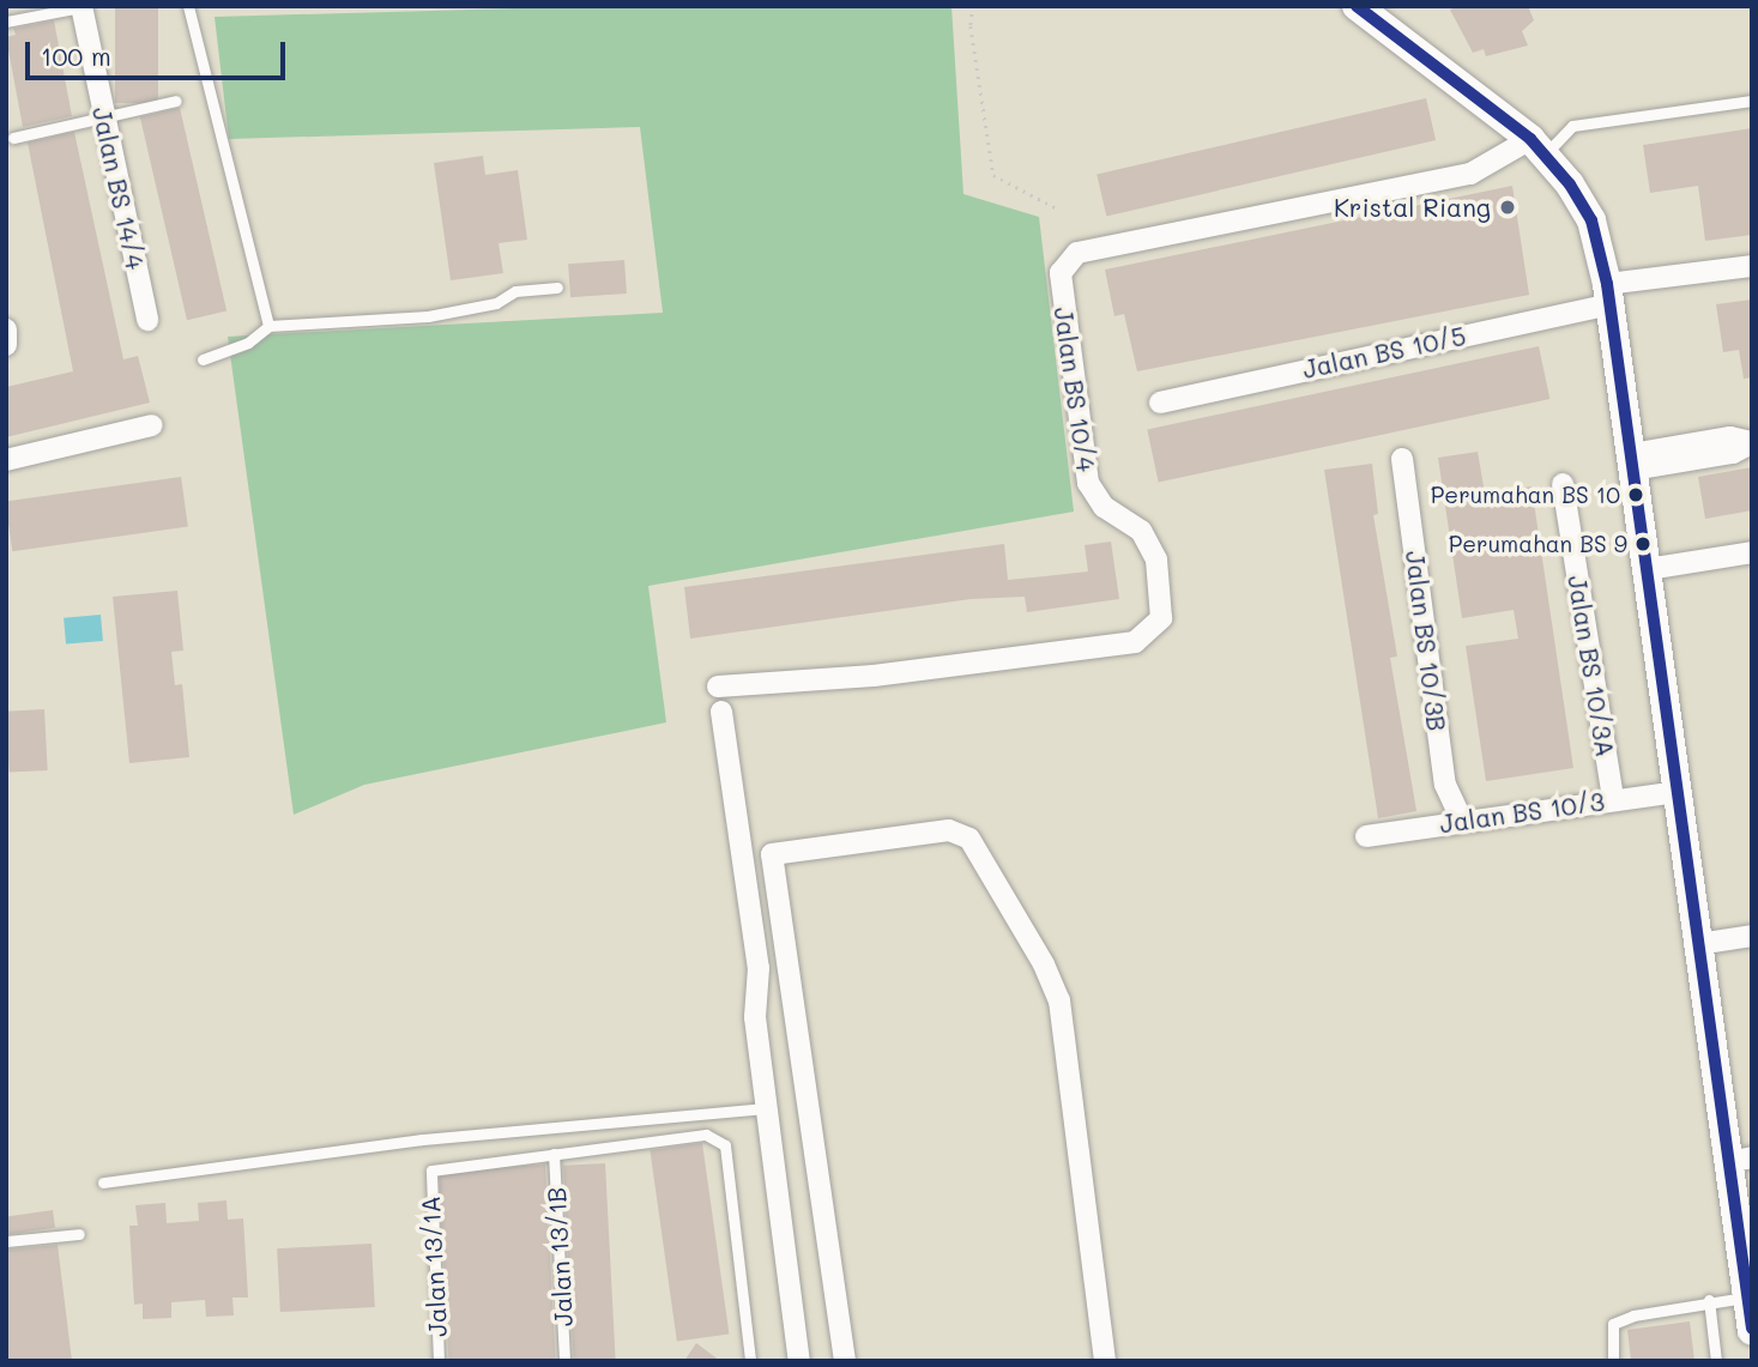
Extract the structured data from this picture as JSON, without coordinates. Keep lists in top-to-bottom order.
{
  "streets": {
    "street": [
      "Jalan BS 14/4",
      "Jalan BS 10/5",
      "Jalan BS 10/4",
      "Jalan BS 10/3B",
      "Jalan BS 10/3A",
      "Jalan BS 10/3"
    ],
    "lane": ["Jalan 13/1B", "Jalan 13/1A"]
  },
  "crossings": [
    ["Jalan BS 10/3B", "Jalan BS 10/3"],
    ["Jalan BS 10/3A", "Jalan BS 10/3"],
    ["Jalan 13/1B", "Jalan 13/1A"]
  ],
  "places": ["Kristal Riang", "Perumahan BS 10", "Perumahan BS 9"],
  "scale_bar": "100 m"
}
